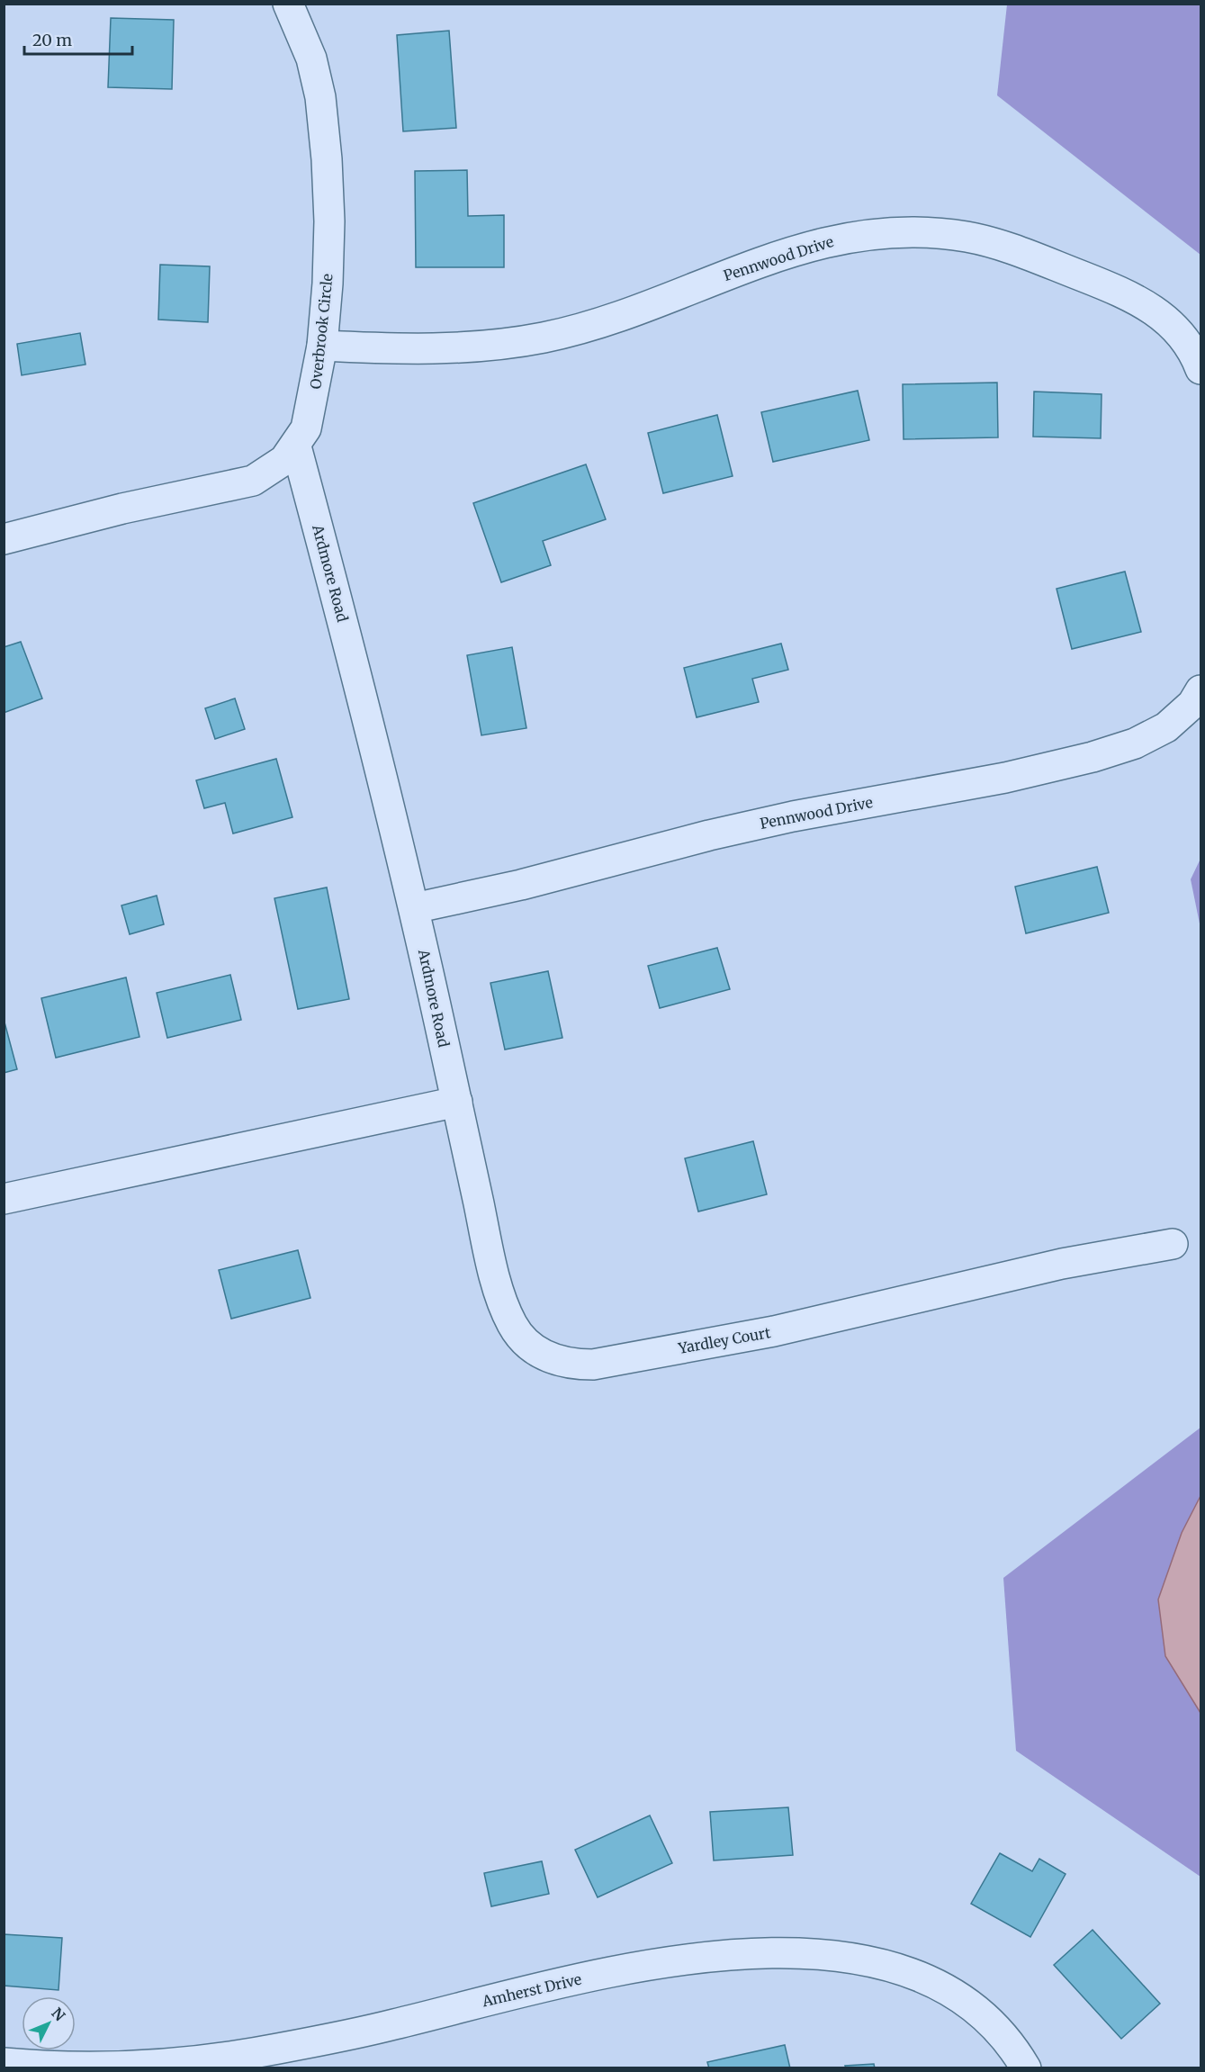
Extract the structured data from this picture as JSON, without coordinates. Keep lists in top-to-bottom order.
{
  "streets": {
    "street": [
      "Pennwood Drive",
      "Overbrook Circle",
      "Ardmore Road",
      "Yardley Court",
      "Amherst Drive"
    ]
  },
  "crossings": [
    ["Pennwood Drive", "Overbrook Circle"],
    ["Pennwood Drive", "Ardmore Road"],
    ["Overbrook Circle", "Ardmore Road"],
    ["Ardmore Road", "Yardley Court"]
  ],
  "scale_bar": "20 m",
  "north": "top right"
}
